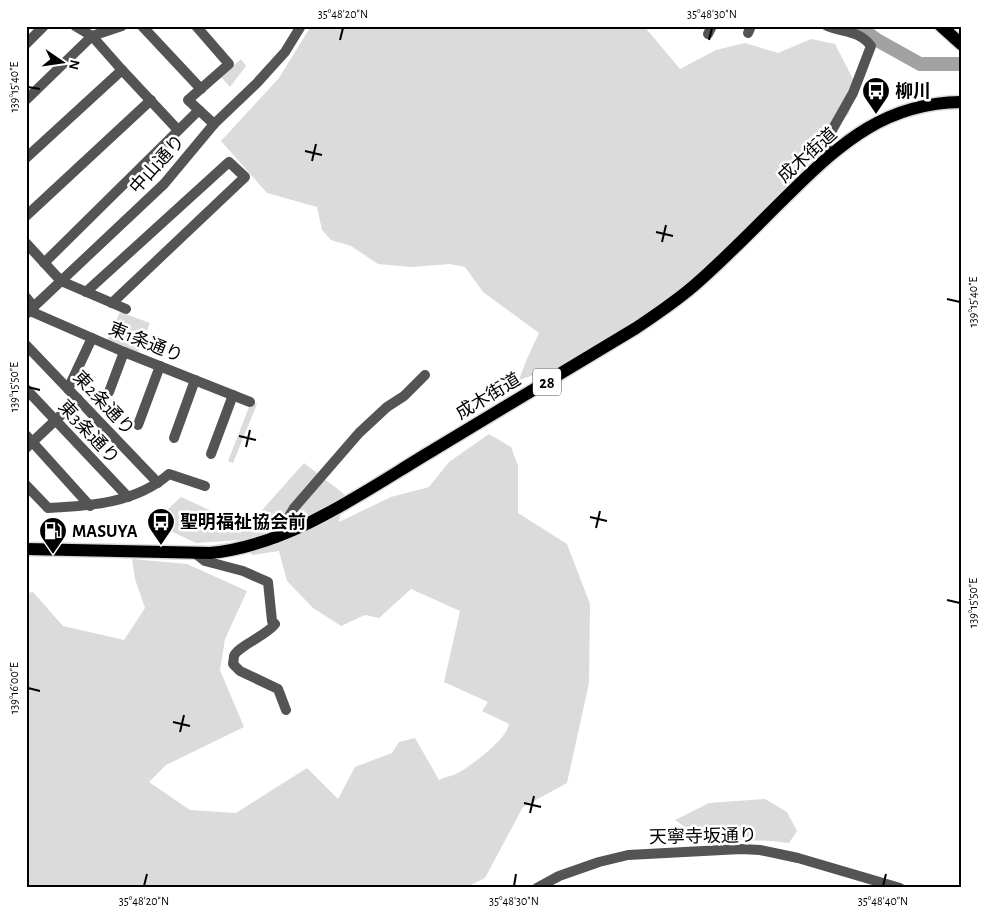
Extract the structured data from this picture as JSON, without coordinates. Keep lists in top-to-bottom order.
{
  "streets": {
    "main road": ["成木街道", "28"],
    "street": [
      "中山通り",
      "東1条通り",
      "東2条通り",
      "東3条通り",
      "天寧寺坂通り"
    ]
  },
  "crossings": [
    ["中山通り", "東1条通り"]
  ],
  "places": {
    "bus stop": ["柳川", "聖明福祉協会前"],
    "fuel station": ["MASUYA"]
  },
  "north": "right",
  "coordinates": [
    "35°48'20\"N",
    "35°48'30\"N",
    "139°15'40\"E",
    "139°15'50\"E",
    "139°16'00\"E",
    "35°48'40\"N"
  ]
}
